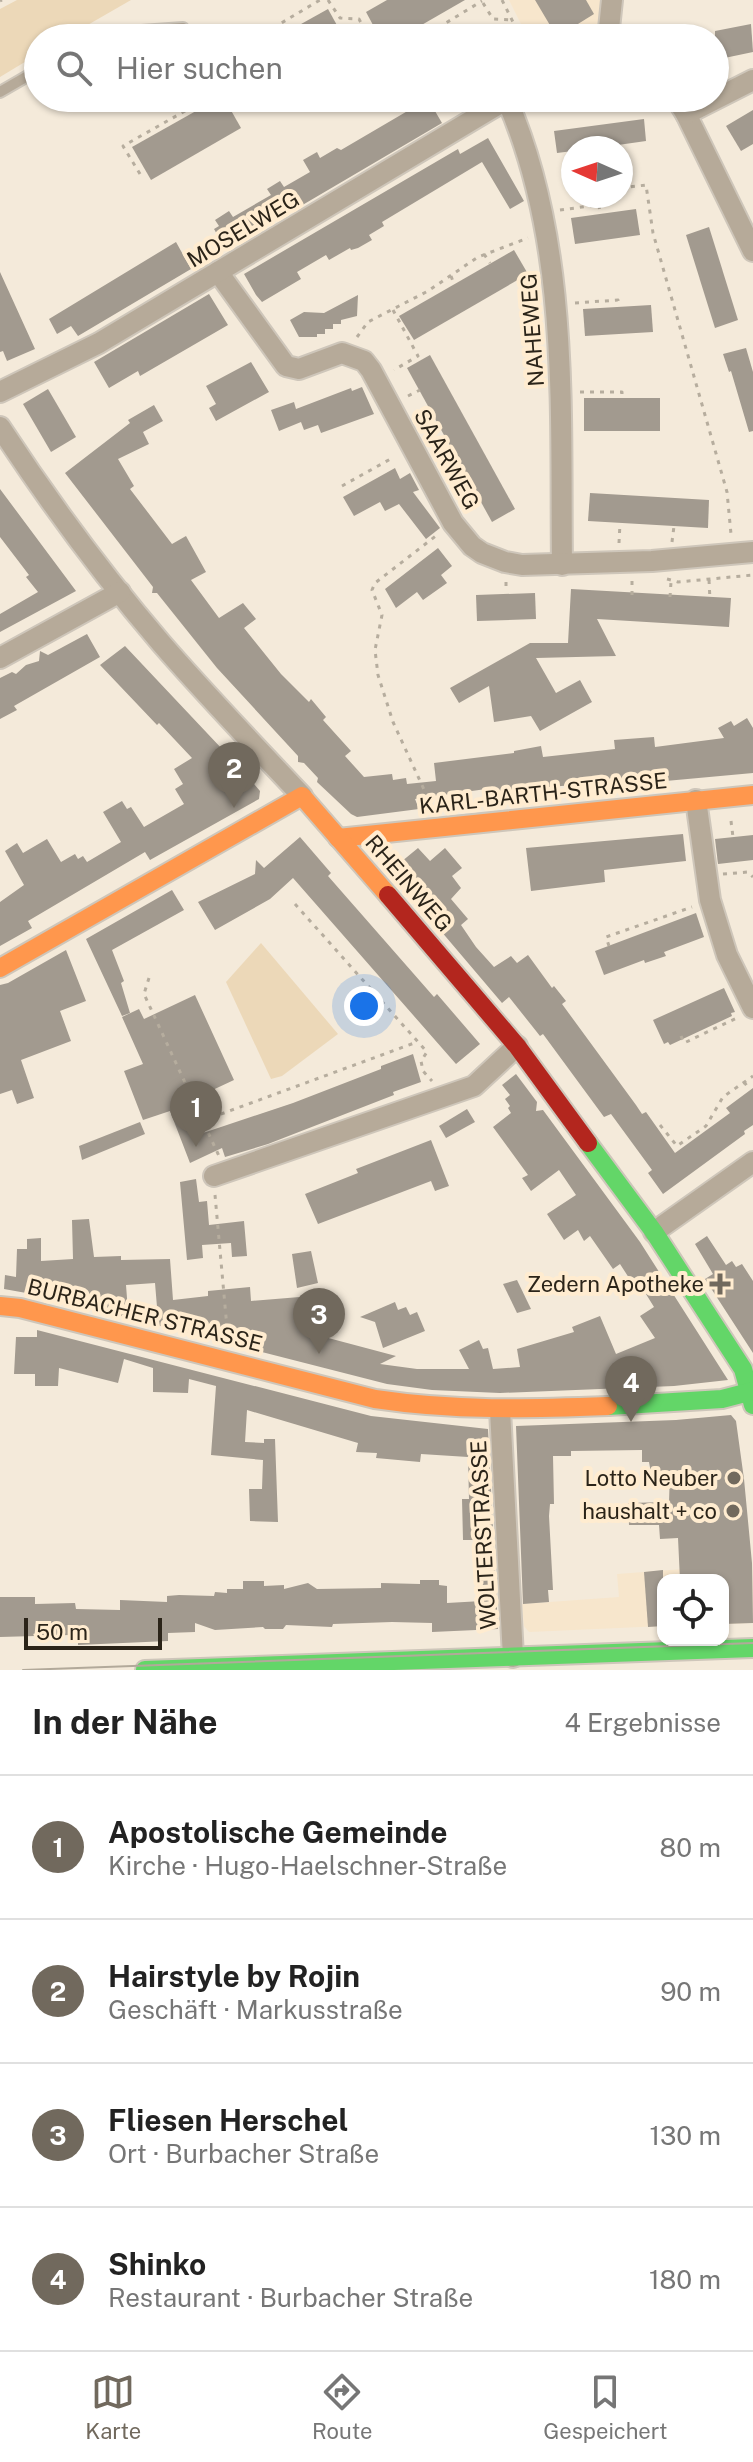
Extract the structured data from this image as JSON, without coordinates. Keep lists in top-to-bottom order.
{
  "streets": {
    "street": [
      "MOSELWEG",
      "NAHEWEG",
      "SAARWEG",
      "KARL-BARTH-STRASSE",
      "RHEINWEG",
      "BURBACHER STRASSE",
      "WOLTERSTRASSE"
    ]
  },
  "crossings": [
    ["NAHEWEG", "SAARWEG"],
    ["KARL-BARTH-STRASSE", "RHEINWEG"],
    ["RHEINWEG", "BURBACHER STRASSE"],
    ["BURBACHER STRASSE", "WOLTERSTRASSE"]
  ],
  "places": {
    "health": ["Zedern Apotheke"],
    "other": ["Lotto Neuber", "haushalt + co"]
  },
  "scale_bar": "50 m",
  "north": "left",
  "page": {
    "search": "Hier suchen",
    "pins": [
      "2",
      "1",
      "3",
      "4"
    ],
    "scale": "50 m",
    "heading": ["In der Nähe", "4 Ergebnisse"],
    "list": [
      {
        "mark": "1",
        "name": "Apostolische Gemeinde",
        "note": "Kirche · Hugo-Haelschner-Straße",
        "value": "80 m"
      },
      {
        "mark": "2",
        "name": "Hairstyle by Rojin",
        "note": "Geschäft · Markusstraße",
        "value": "90 m"
      },
      {
        "mark": "3",
        "name": "Fliesen Herschel",
        "note": "Ort · Burbacher Straße",
        "value": "130 m"
      },
      {
        "mark": "4",
        "name": "Shinko",
        "note": "Restaurant · Burbacher Straße",
        "value": "180 m"
      }
    ],
    "nav": ["Karte", "Route", "Gespeichert"]
  }
}
